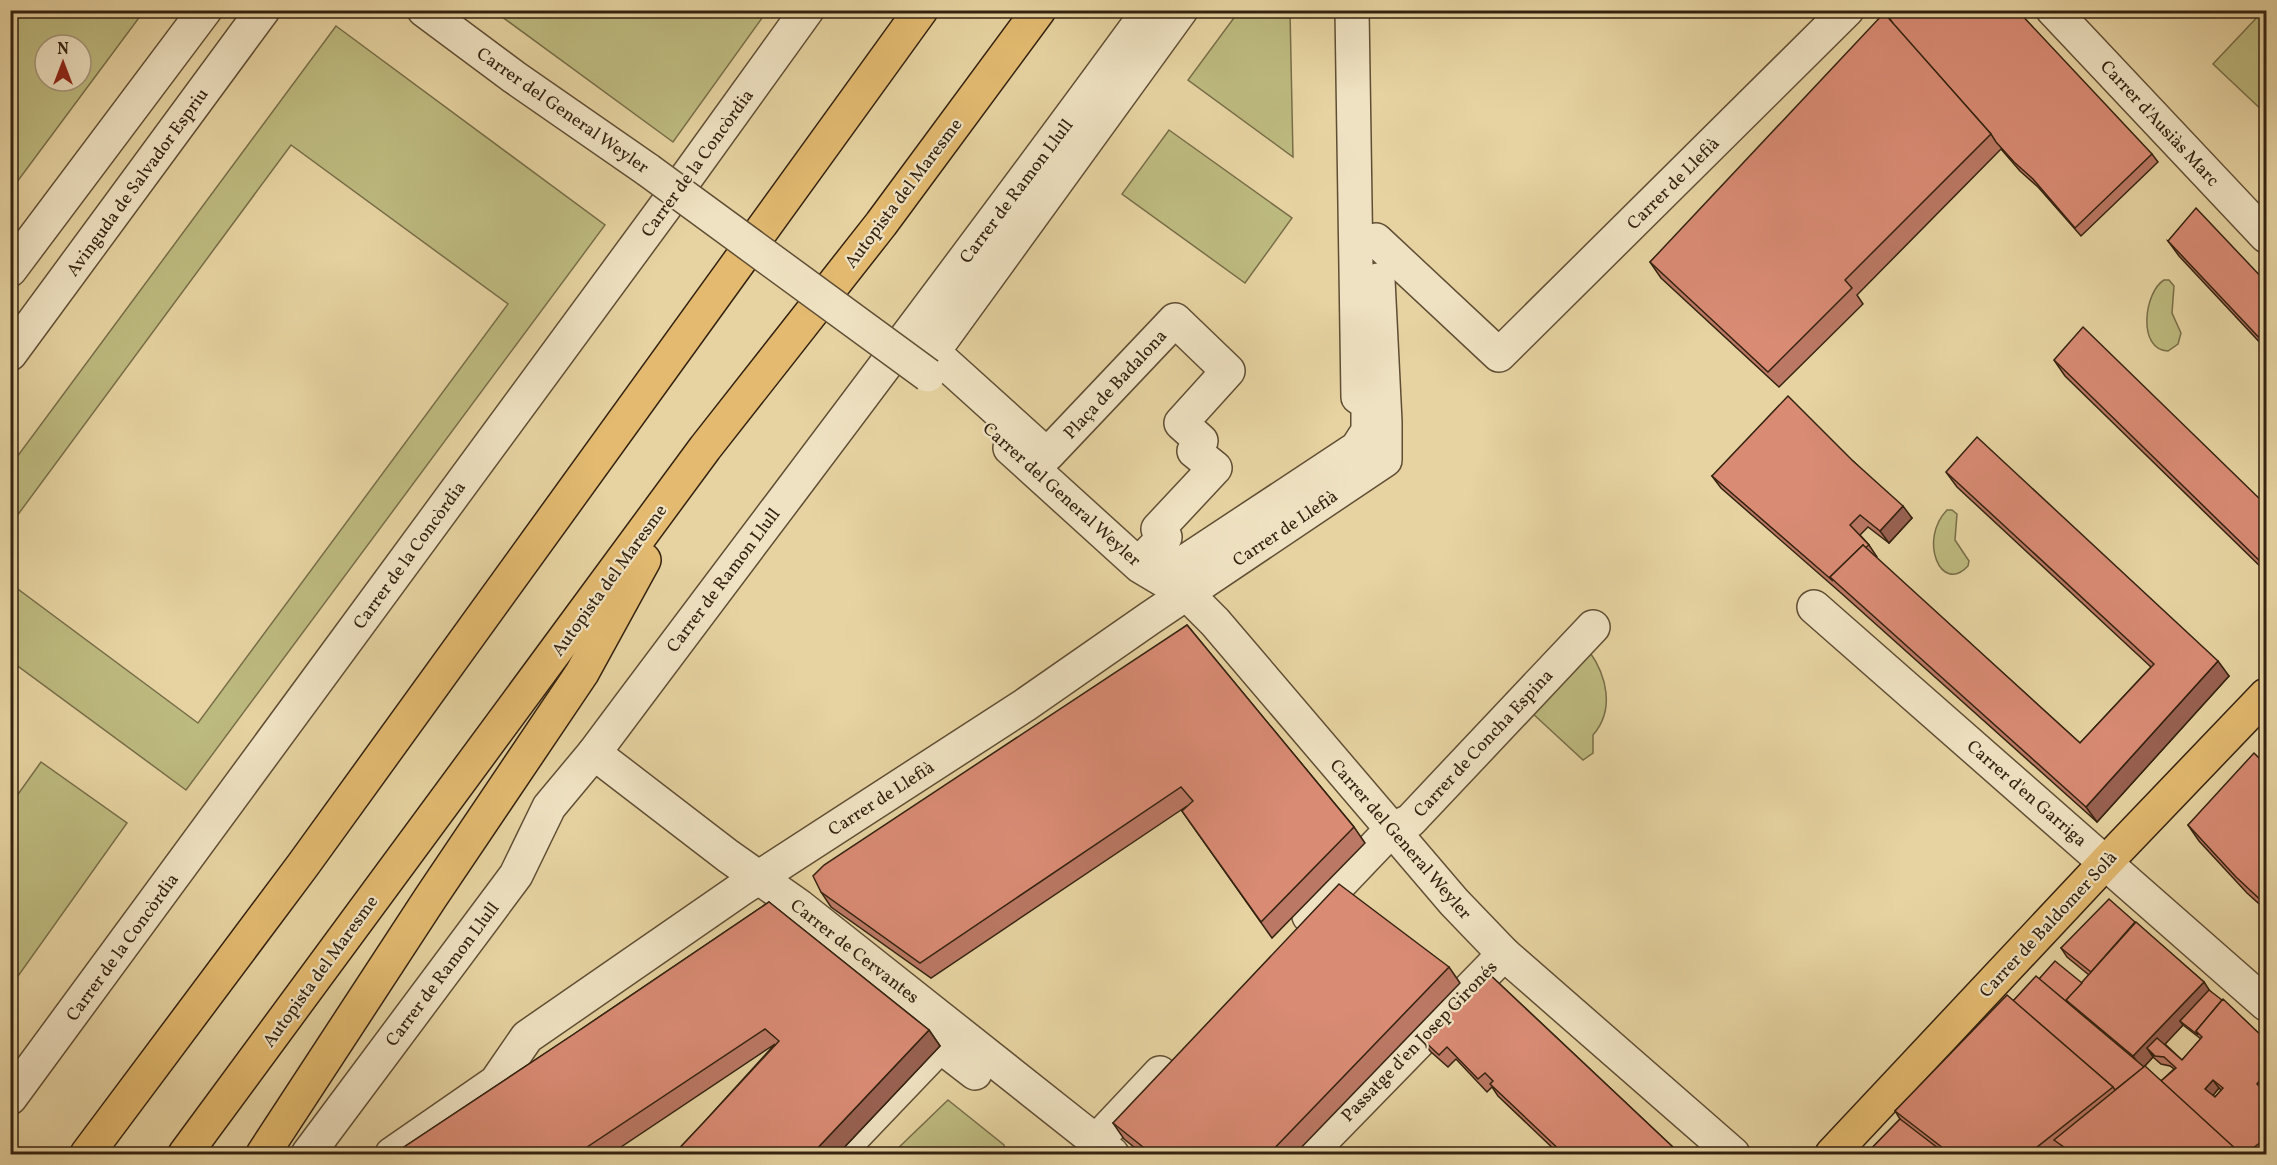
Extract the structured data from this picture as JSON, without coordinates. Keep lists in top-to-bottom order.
{
  "streets": {
    "main road": ["Autopista del Maresme", "Carrer de Baldomer Solà"],
    "street": [
      "Carrer del General Weyler",
      "Carrer d'Ausiàs Marc",
      "Carrer de la Concòrdia",
      "Avinguda de Salvador Espriu",
      "Carrer de Llefià",
      "Carrer de Ramon Llull",
      "Plaça de Badalona",
      "Carrer de Concha Espina",
      "Carrer d'en Garriga",
      "Carrer de Cervantes",
      "Passatge d'en Josep Gironés"
    ]
  },
  "crossings": [
    ["Carrer del General Weyler", "Carrer de Llefià"],
    ["Carrer del General Weyler", "Carrer de Concha Espina"],
    ["Carrer del General Weyler", "Passatge d'en Josep Gironés"],
    ["Carrer de Llefià", "Carrer de Cervantes"],
    ["Carrer de Ramon Llull", "Carrer de Cervantes"],
    ["Carrer d'en Garriga", "Carrer de Baldomer Solà"]
  ],
  "north": "top"
}
